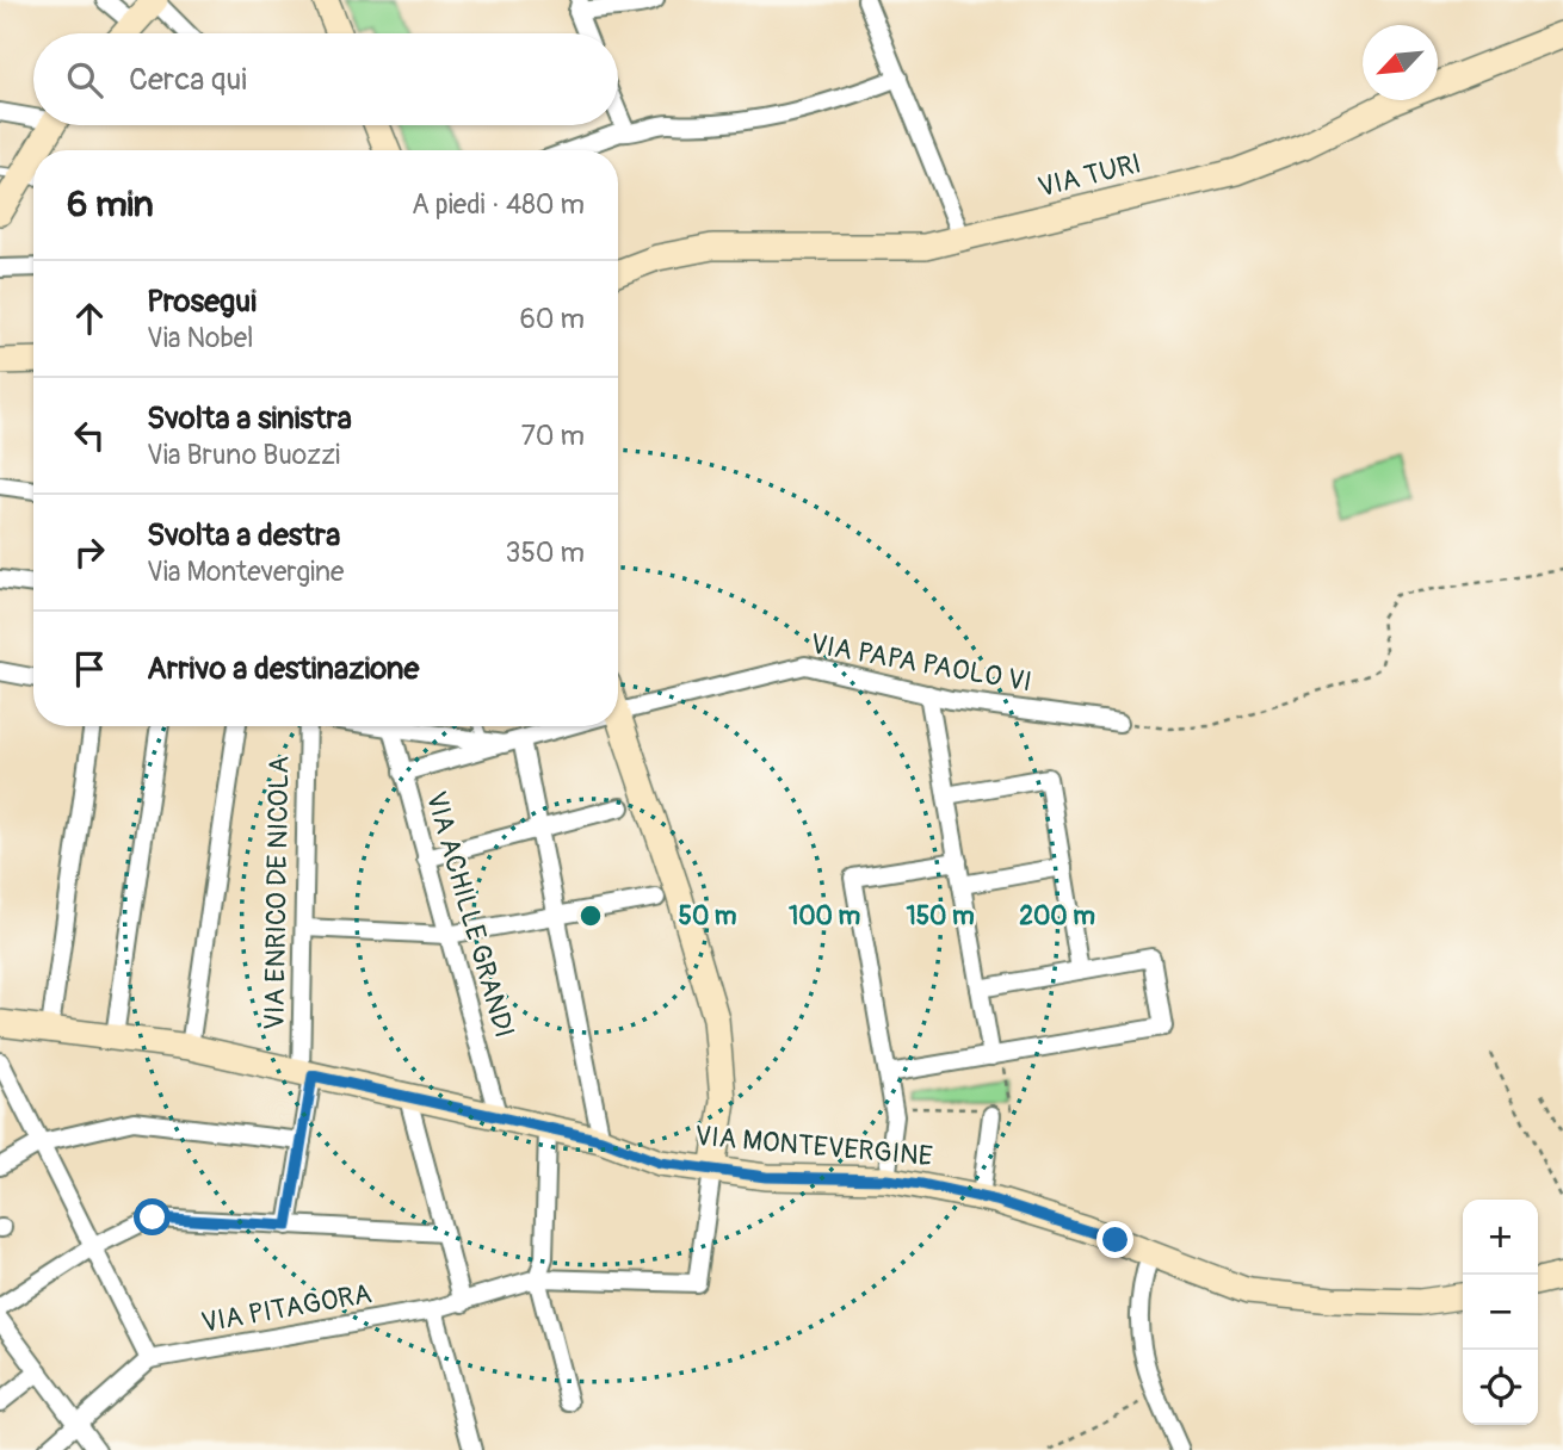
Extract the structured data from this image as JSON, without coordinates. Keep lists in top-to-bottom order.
{
  "streets": {
    "street": [
      "VIA TURI",
      "VIA PAPA PAOLO VI",
      "VIA ENRICO DE NICOLA",
      "VIA ACHILLE GRANDI",
      "VIA MONTEVERGINE",
      "VIA PITAGORA"
    ]
  },
  "crossings": [
    ["VIA PAPA PAOLO VI", "VIA ACHILLE GRANDI"],
    ["VIA ENRICO DE NICOLA", "VIA MONTEVERGINE"],
    ["VIA ACHILLE GRANDI", "VIA MONTEVERGINE"],
    ["VIA MONTEVERGINE", "VIA PITAGORA"]
  ],
  "north": "bottom left",
  "page": {
    "search": "Cerca qui",
    "heading": ["6 min", "A piedi · 480 m"],
    "list": [
      ["Prosegui", "Via Nobel", "60 m"],
      ["Svolta a sinistra", "Via Bruno Buozzi", "70 m"],
      ["Svolta a destra", "Via Montevergine", "350 m"],
      "Arrivo a destinazione"
    ],
    "map_buttons": ["+", "−"]
  },
  "rings": [
    "50 m",
    "100 m",
    "150 m",
    "200 m"
  ]
}
